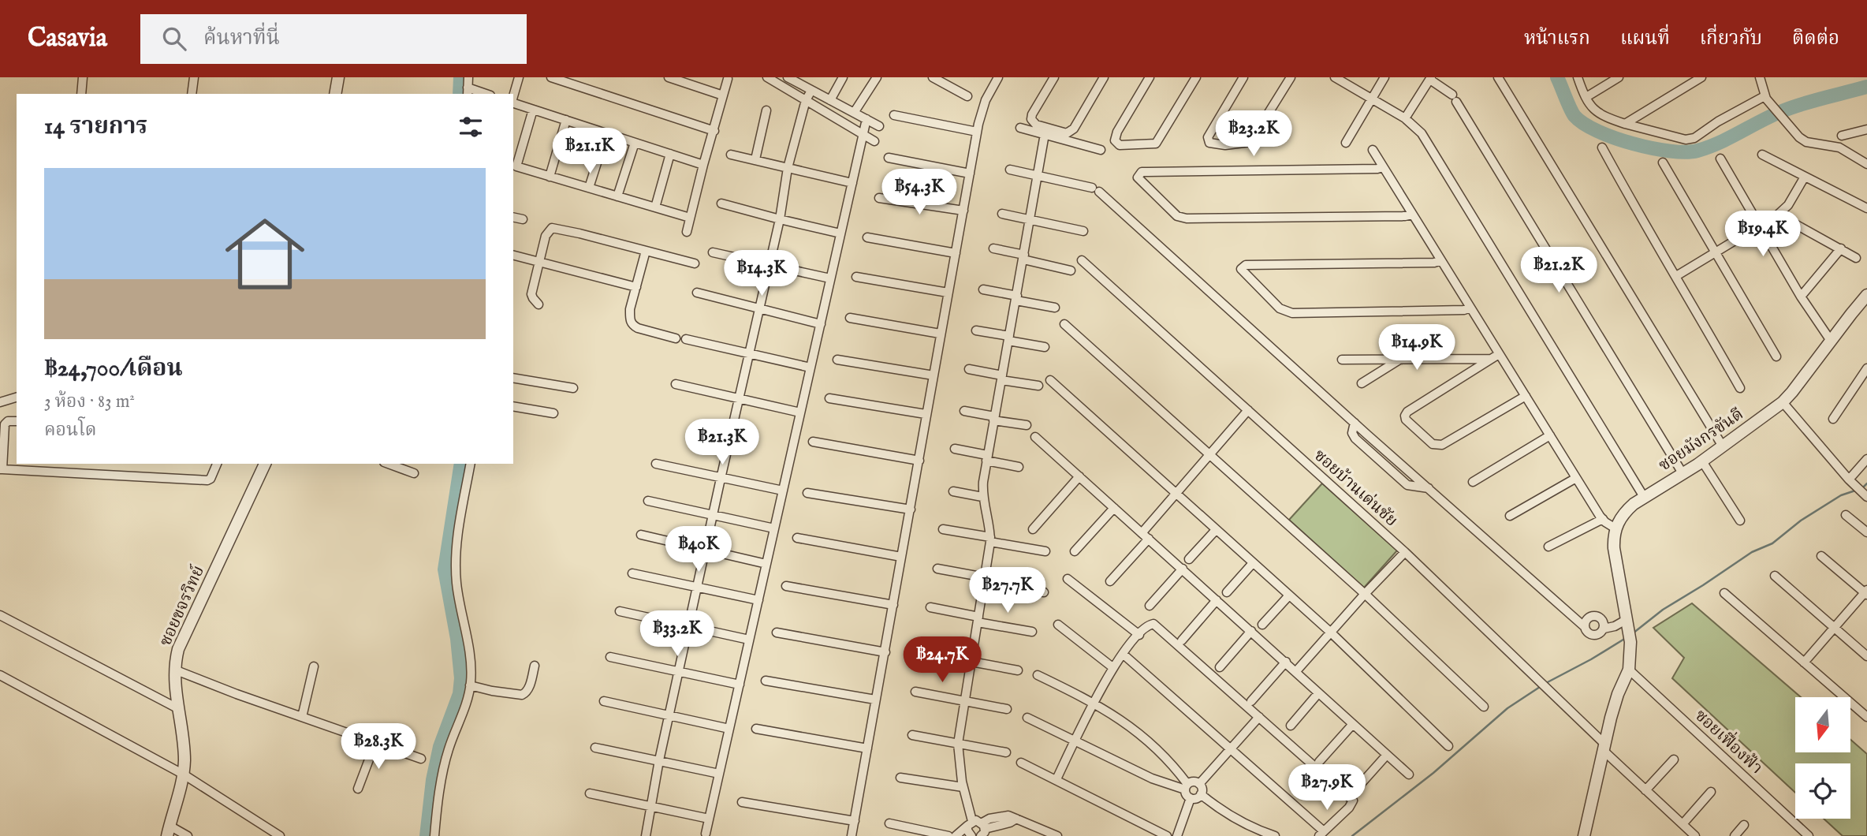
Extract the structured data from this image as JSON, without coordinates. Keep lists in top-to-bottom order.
{
  "streets": {
    "street": [
      "ซอยมังกรขันดี",
      "ซอยบ้านเด่นชัย",
      "ซอยขจรวิทย์",
      "ซอยเฟื่องฟ้า"
    ]
  },
  "north": "bottom",
  "page": {
    "header": "Casavia",
    "search": "ค้นหาที่นี่",
    "nav": [
      "หน้าแรก",
      "แผนที่",
      "เกี่ยวกับ",
      "ติดต่อ"
    ],
    "heading": "14 รายการ",
    "price": [
      "฿23.2K",
      "฿21.1K",
      "฿54.3K",
      "฿19.4K",
      "฿21.2K",
      "฿14.3K",
      "฿14.9K",
      "฿21.3K",
      "฿40K",
      "฿27.7K",
      "฿33.2K",
      "฿24.7K",
      "฿28.3K",
      "฿27.9K"
    ],
    "list": [
      {
        "name": "฿24,700/เดือน",
        "note": "3 ห้อง · 83 m² · คอนโด"
      }
    ]
  }
}
